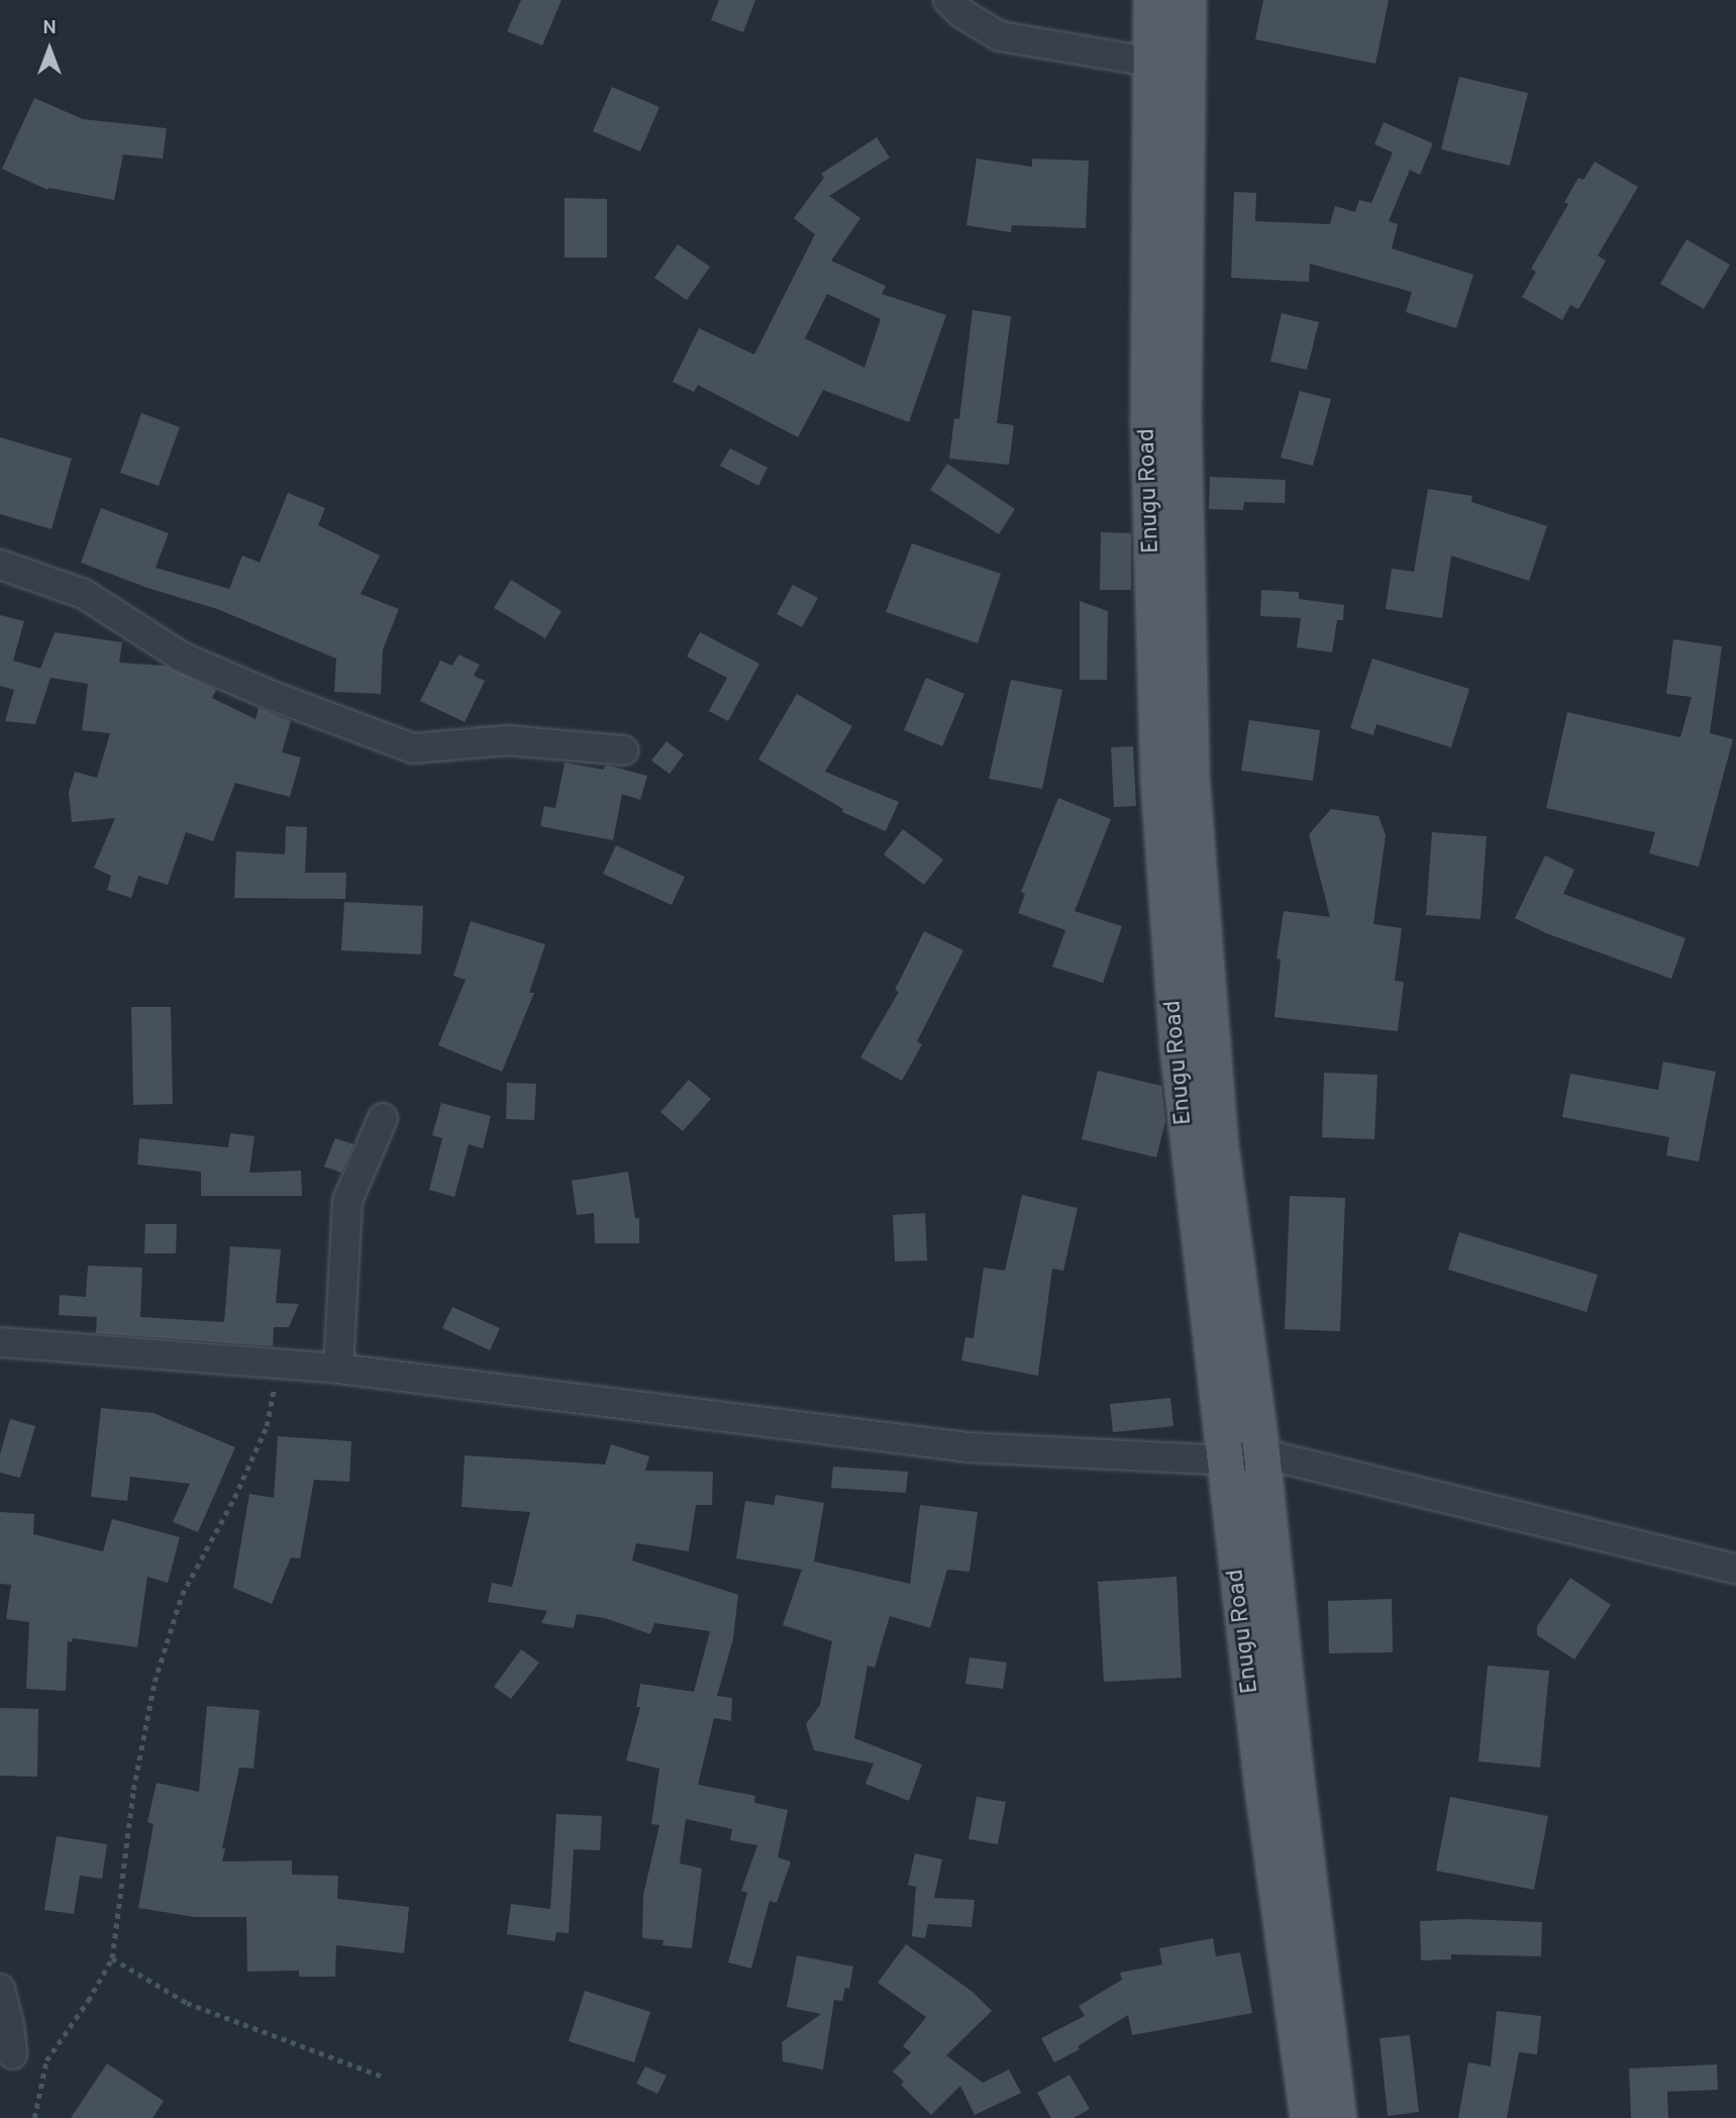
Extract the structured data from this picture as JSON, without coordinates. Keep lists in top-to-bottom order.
{
  "streets": {
    "main road": ["Enugu Road"]
  },
  "north": "top"
}
